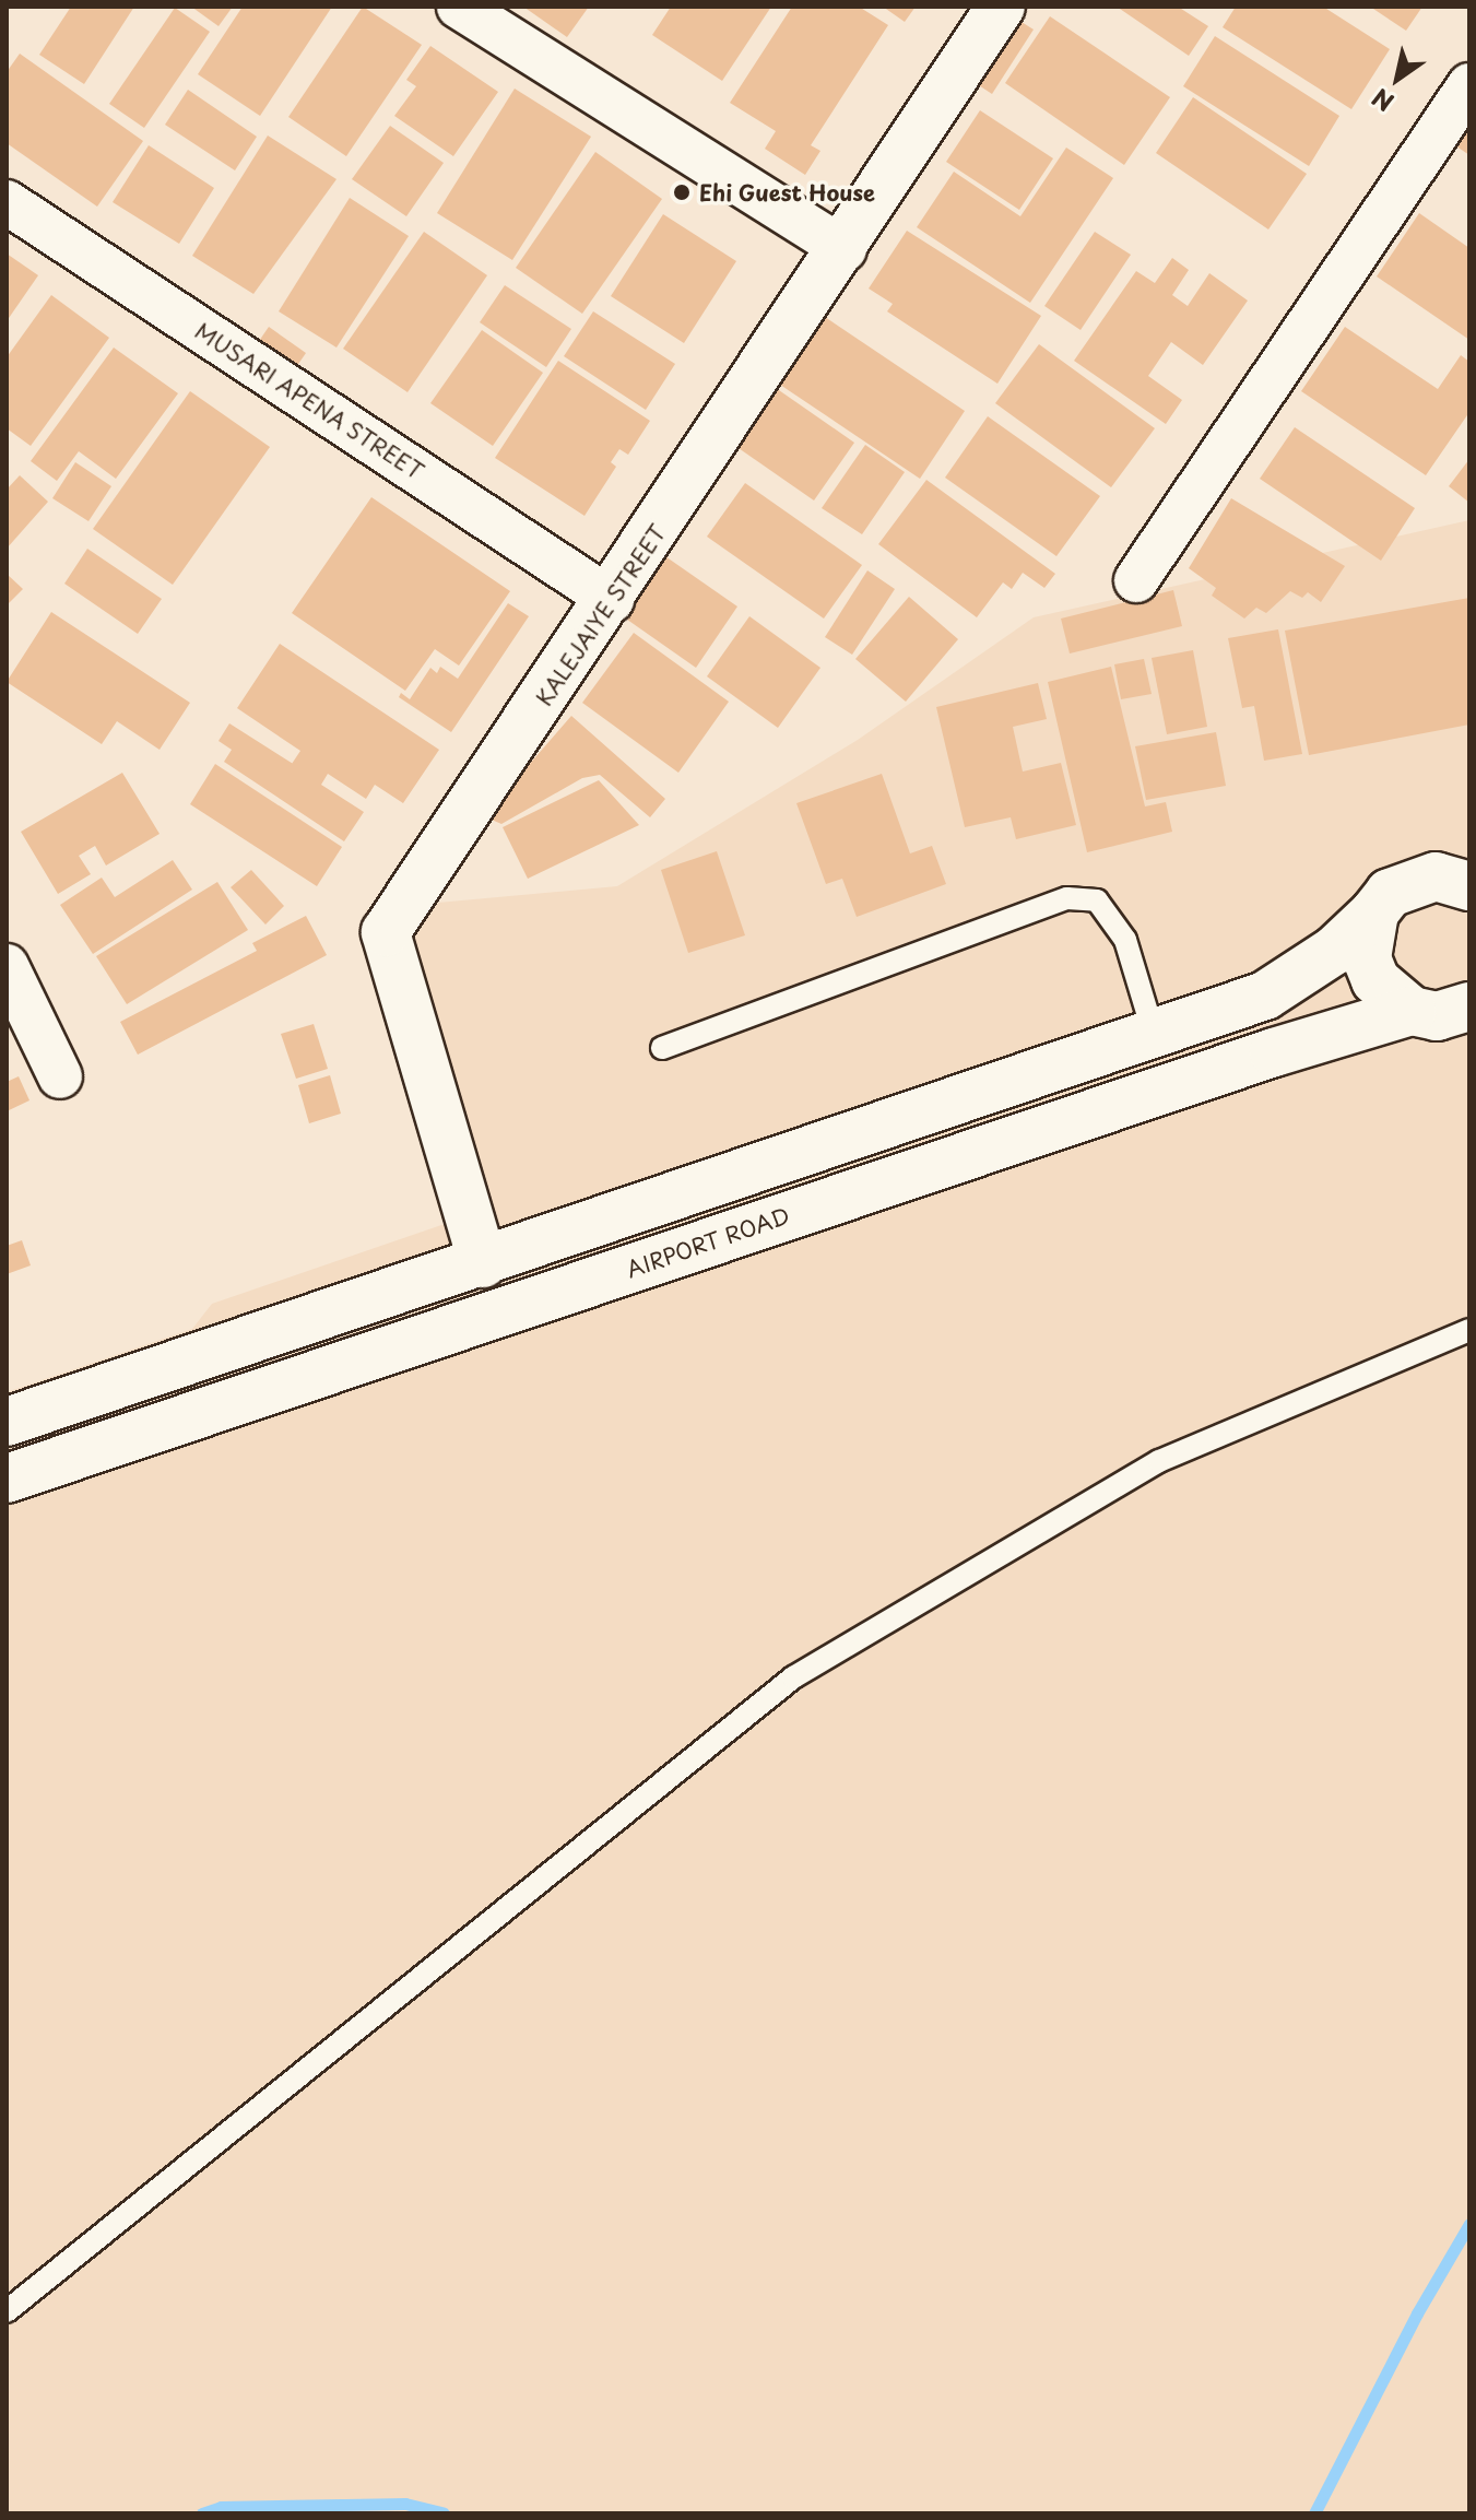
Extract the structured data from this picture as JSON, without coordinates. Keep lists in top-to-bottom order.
{
  "streets": {
    "main road": ["KALEJAIYE STREET", "AIRPORT ROAD"],
    "street": ["MUSARI APENA STREET"]
  },
  "crossings": [
    ["MUSARI APENA STREET", "KALEJAIYE STREET"]
  ],
  "places": ["Ehi Guest House"],
  "north": "bottom left"
}
